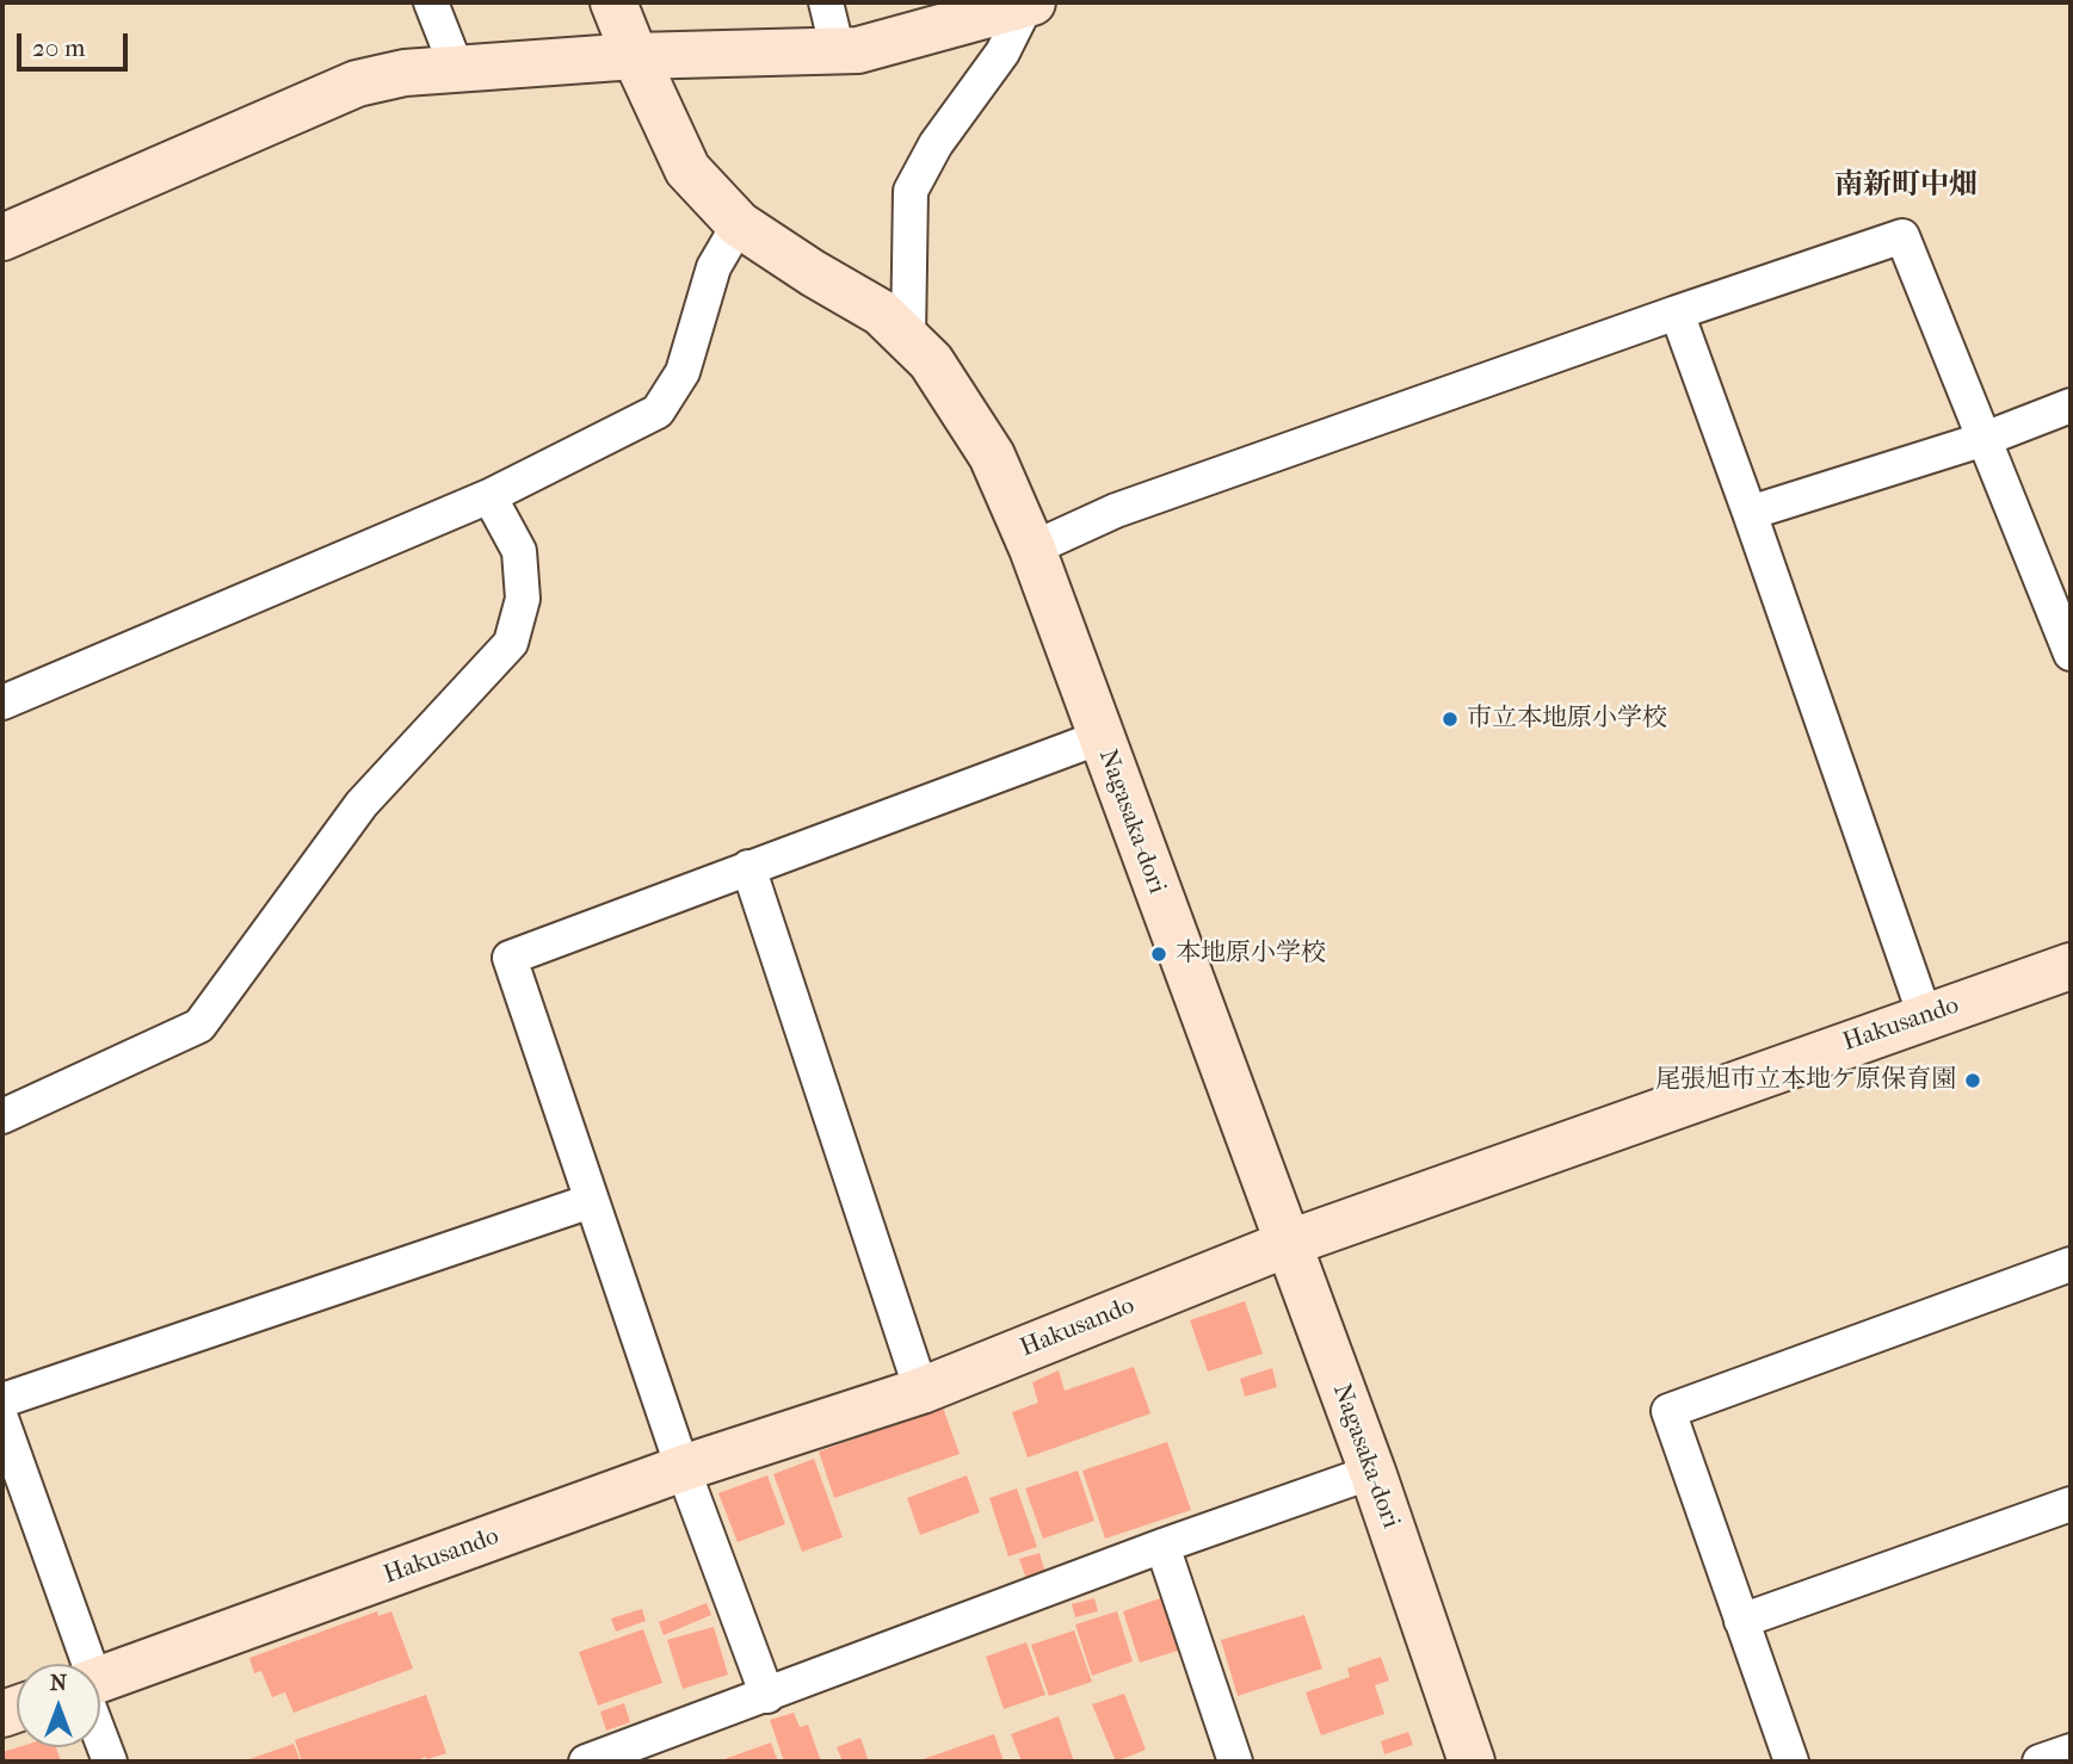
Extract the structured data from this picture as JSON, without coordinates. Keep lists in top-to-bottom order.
{
  "streets": {
    "street": ["Nagasaka-dori", "Hakusando"]
  },
  "crossings": [
    ["Nagasaka-dori", "Hakusando"]
  ],
  "districts": ["南新町中畑"],
  "places": ["市立本地原小学校", "本地原小学校", "尾張旭市立本地ケ原保育園"],
  "scale_bar": "20 m",
  "north": "top"
}
